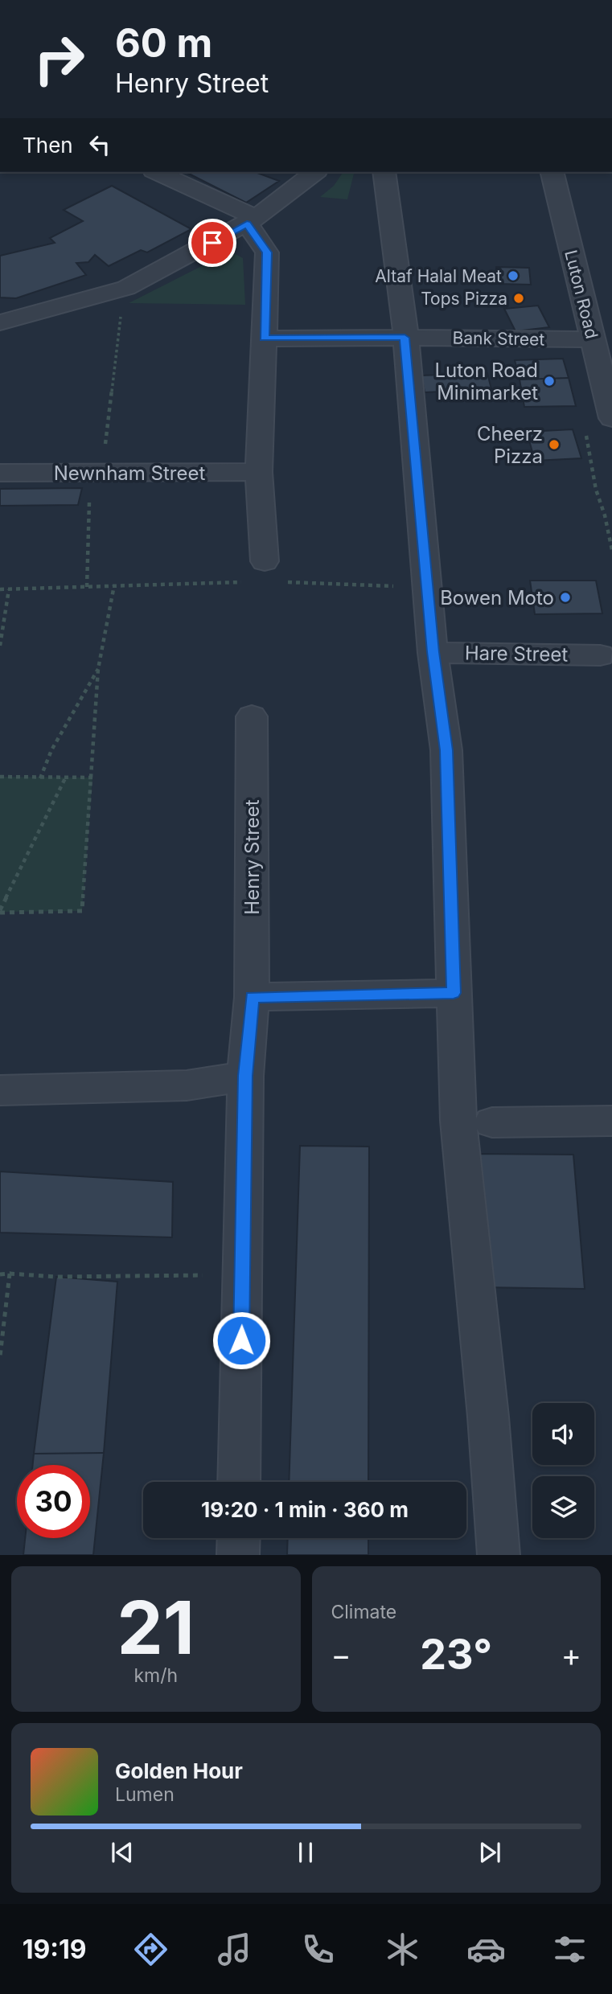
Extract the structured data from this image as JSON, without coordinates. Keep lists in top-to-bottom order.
{
  "streets": {
    "street": [
      "Luton Road",
      "Bank Street",
      "Newnham Street",
      "Hare Street",
      "Henry Street"
    ]
  },
  "crossings": [
    ["Luton Road", "Bank Street"]
  ],
  "places": [
    "Altaf Halal Meat",
    "Tops Pizza",
    "Luton Road Minimarket",
    "Cheerz Pizza",
    "Bowen Moto"
  ],
  "page": {
    "turn": ["60 m", "Henry Street"],
    "then": "Then",
    "limit": "30",
    "trip": "19:20 · 1 min · 360 m",
    "tile": [
      ["21", "km/h"],
      "Climate"
    ],
    "heat": ["−", "23°", "+"],
    "song": ["Golden Hour", "Lumen"],
    "tabs": "19:19"
  }
}
